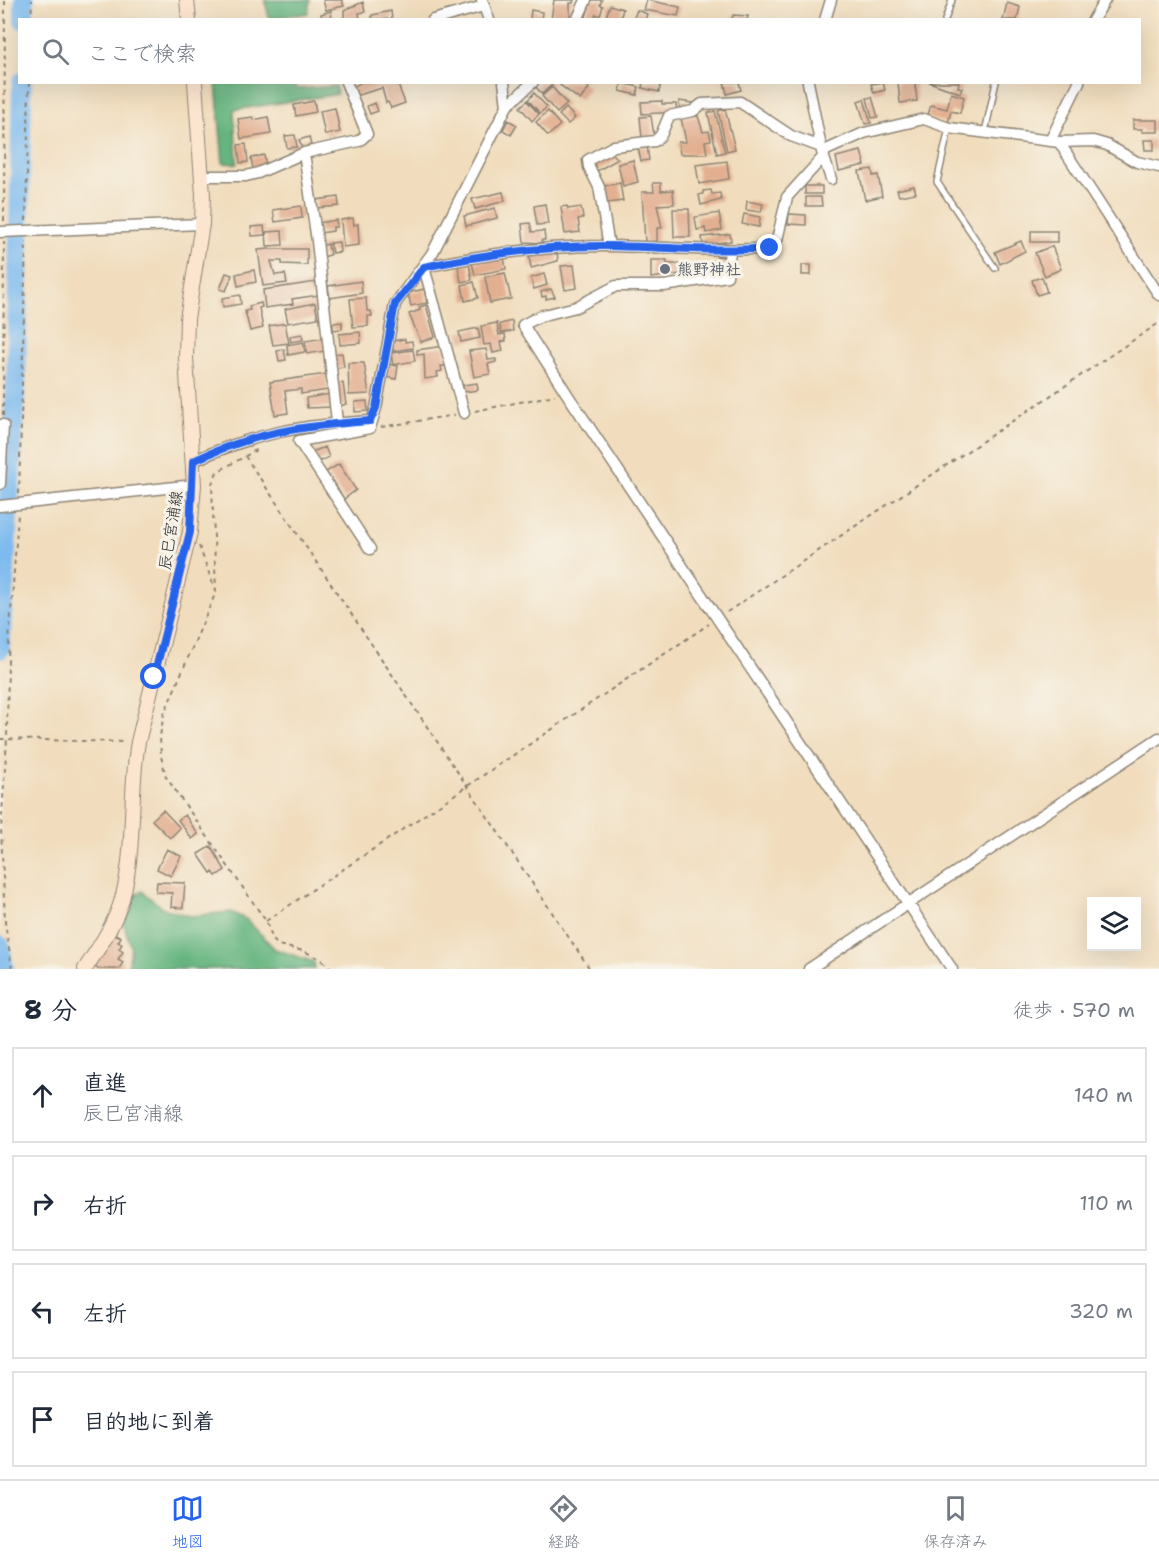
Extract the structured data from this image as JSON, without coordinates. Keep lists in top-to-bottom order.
{
  "streets": {
    "main road": ["辰巳宮浦線"]
  },
  "places": ["熊野神社"],
  "page": {
    "search": "ここで検索",
    "heading": ["8 分", "徒歩 · 570 m"],
    "list": [
      ["直進", "辰巳宮浦線", "140 m"],
      ["右折", "110 m"],
      ["左折", "320 m"],
      "目的地に到着"
    ],
    "nav": ["地図", "経路", "保存済み"]
  }
}
